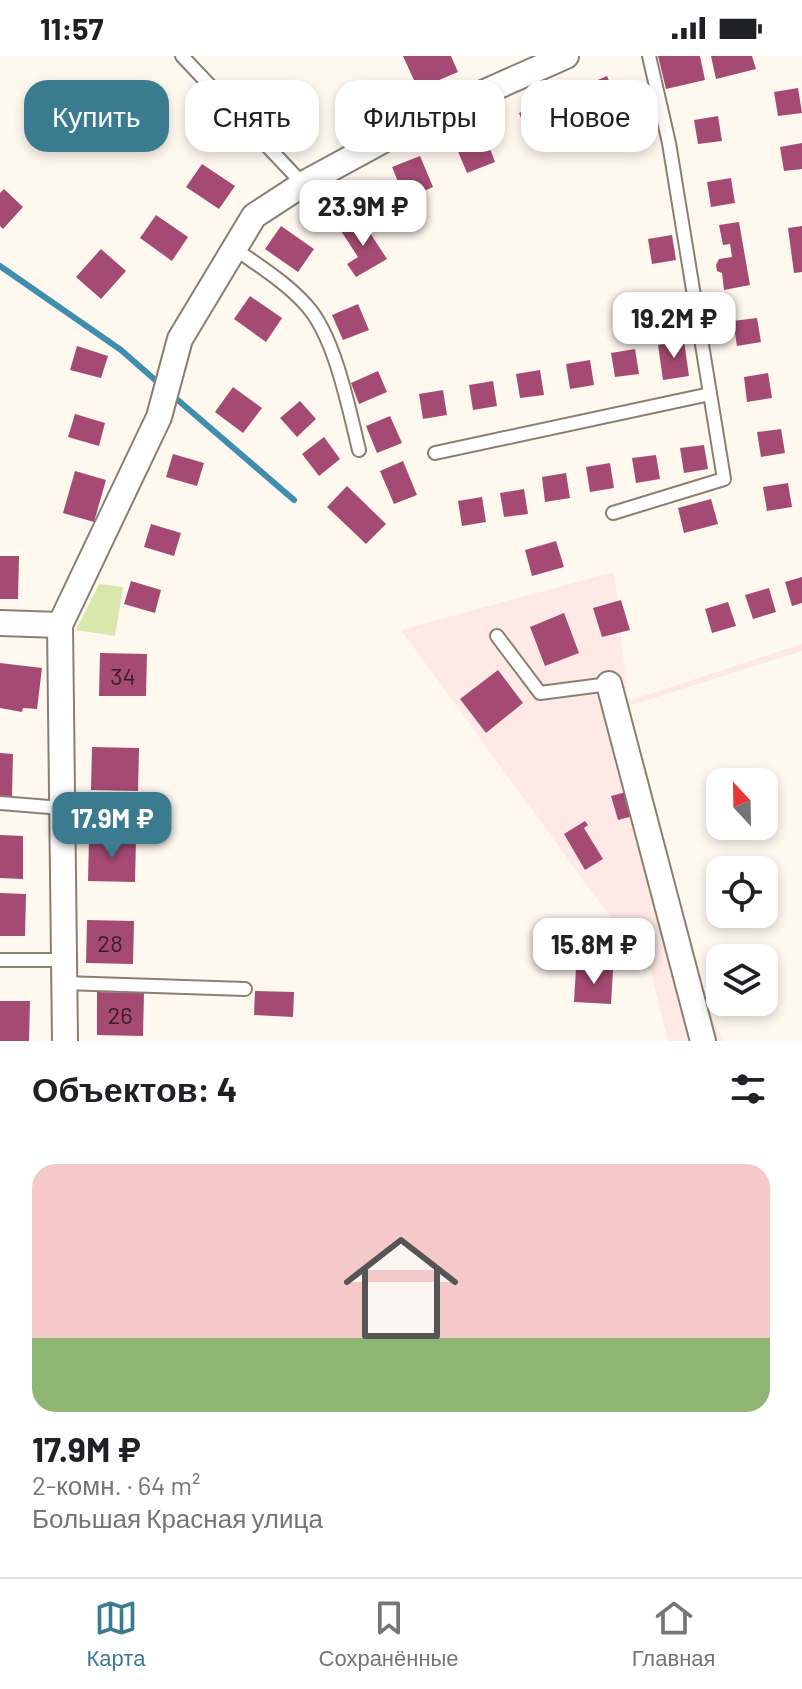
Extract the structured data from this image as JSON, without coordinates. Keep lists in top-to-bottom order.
{
  "house_numbers": ["34", "28", "26"],
  "north": "top",
  "page": {
    "status": "11:57",
    "chip": [
      "Купить",
      "Снять",
      "Фильтры",
      "Новое"
    ],
    "price": [
      "23.9M ₽",
      "19.2M ₽",
      "17.9M ₽",
      "15.8M ₽"
    ],
    "heading": "Объектов: 4",
    "list": [
      {
        "name": "17.9M ₽",
        "note": "2-комн. · 64 m² · Большая Красная улица"
      }
    ],
    "tabs": ["Карта", "Сохранённые", "Главная"]
  }
}
